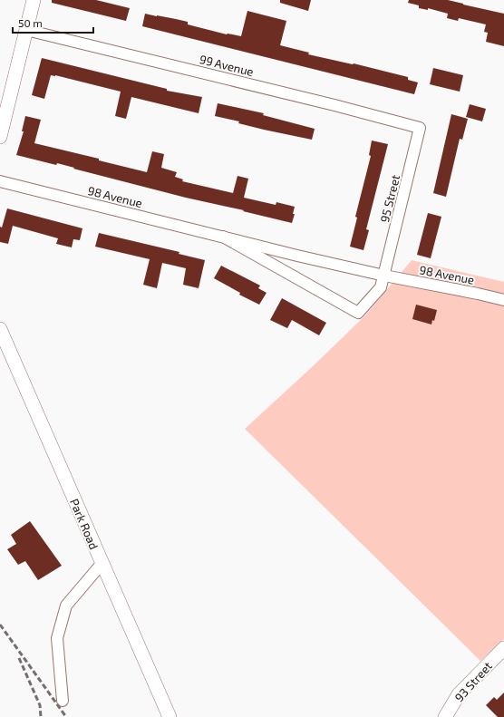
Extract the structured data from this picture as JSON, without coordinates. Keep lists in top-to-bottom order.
{
  "streets": {
    "street": [
      "99 Avenue",
      "98 Avenue",
      "95 Street",
      "Park Road",
      "93 Street"
    ]
  },
  "crossings": [
    ["99 Avenue", "95 Street"],
    ["98 Avenue", "95 Street"]
  ],
  "scale_bar": "50 m"
}
